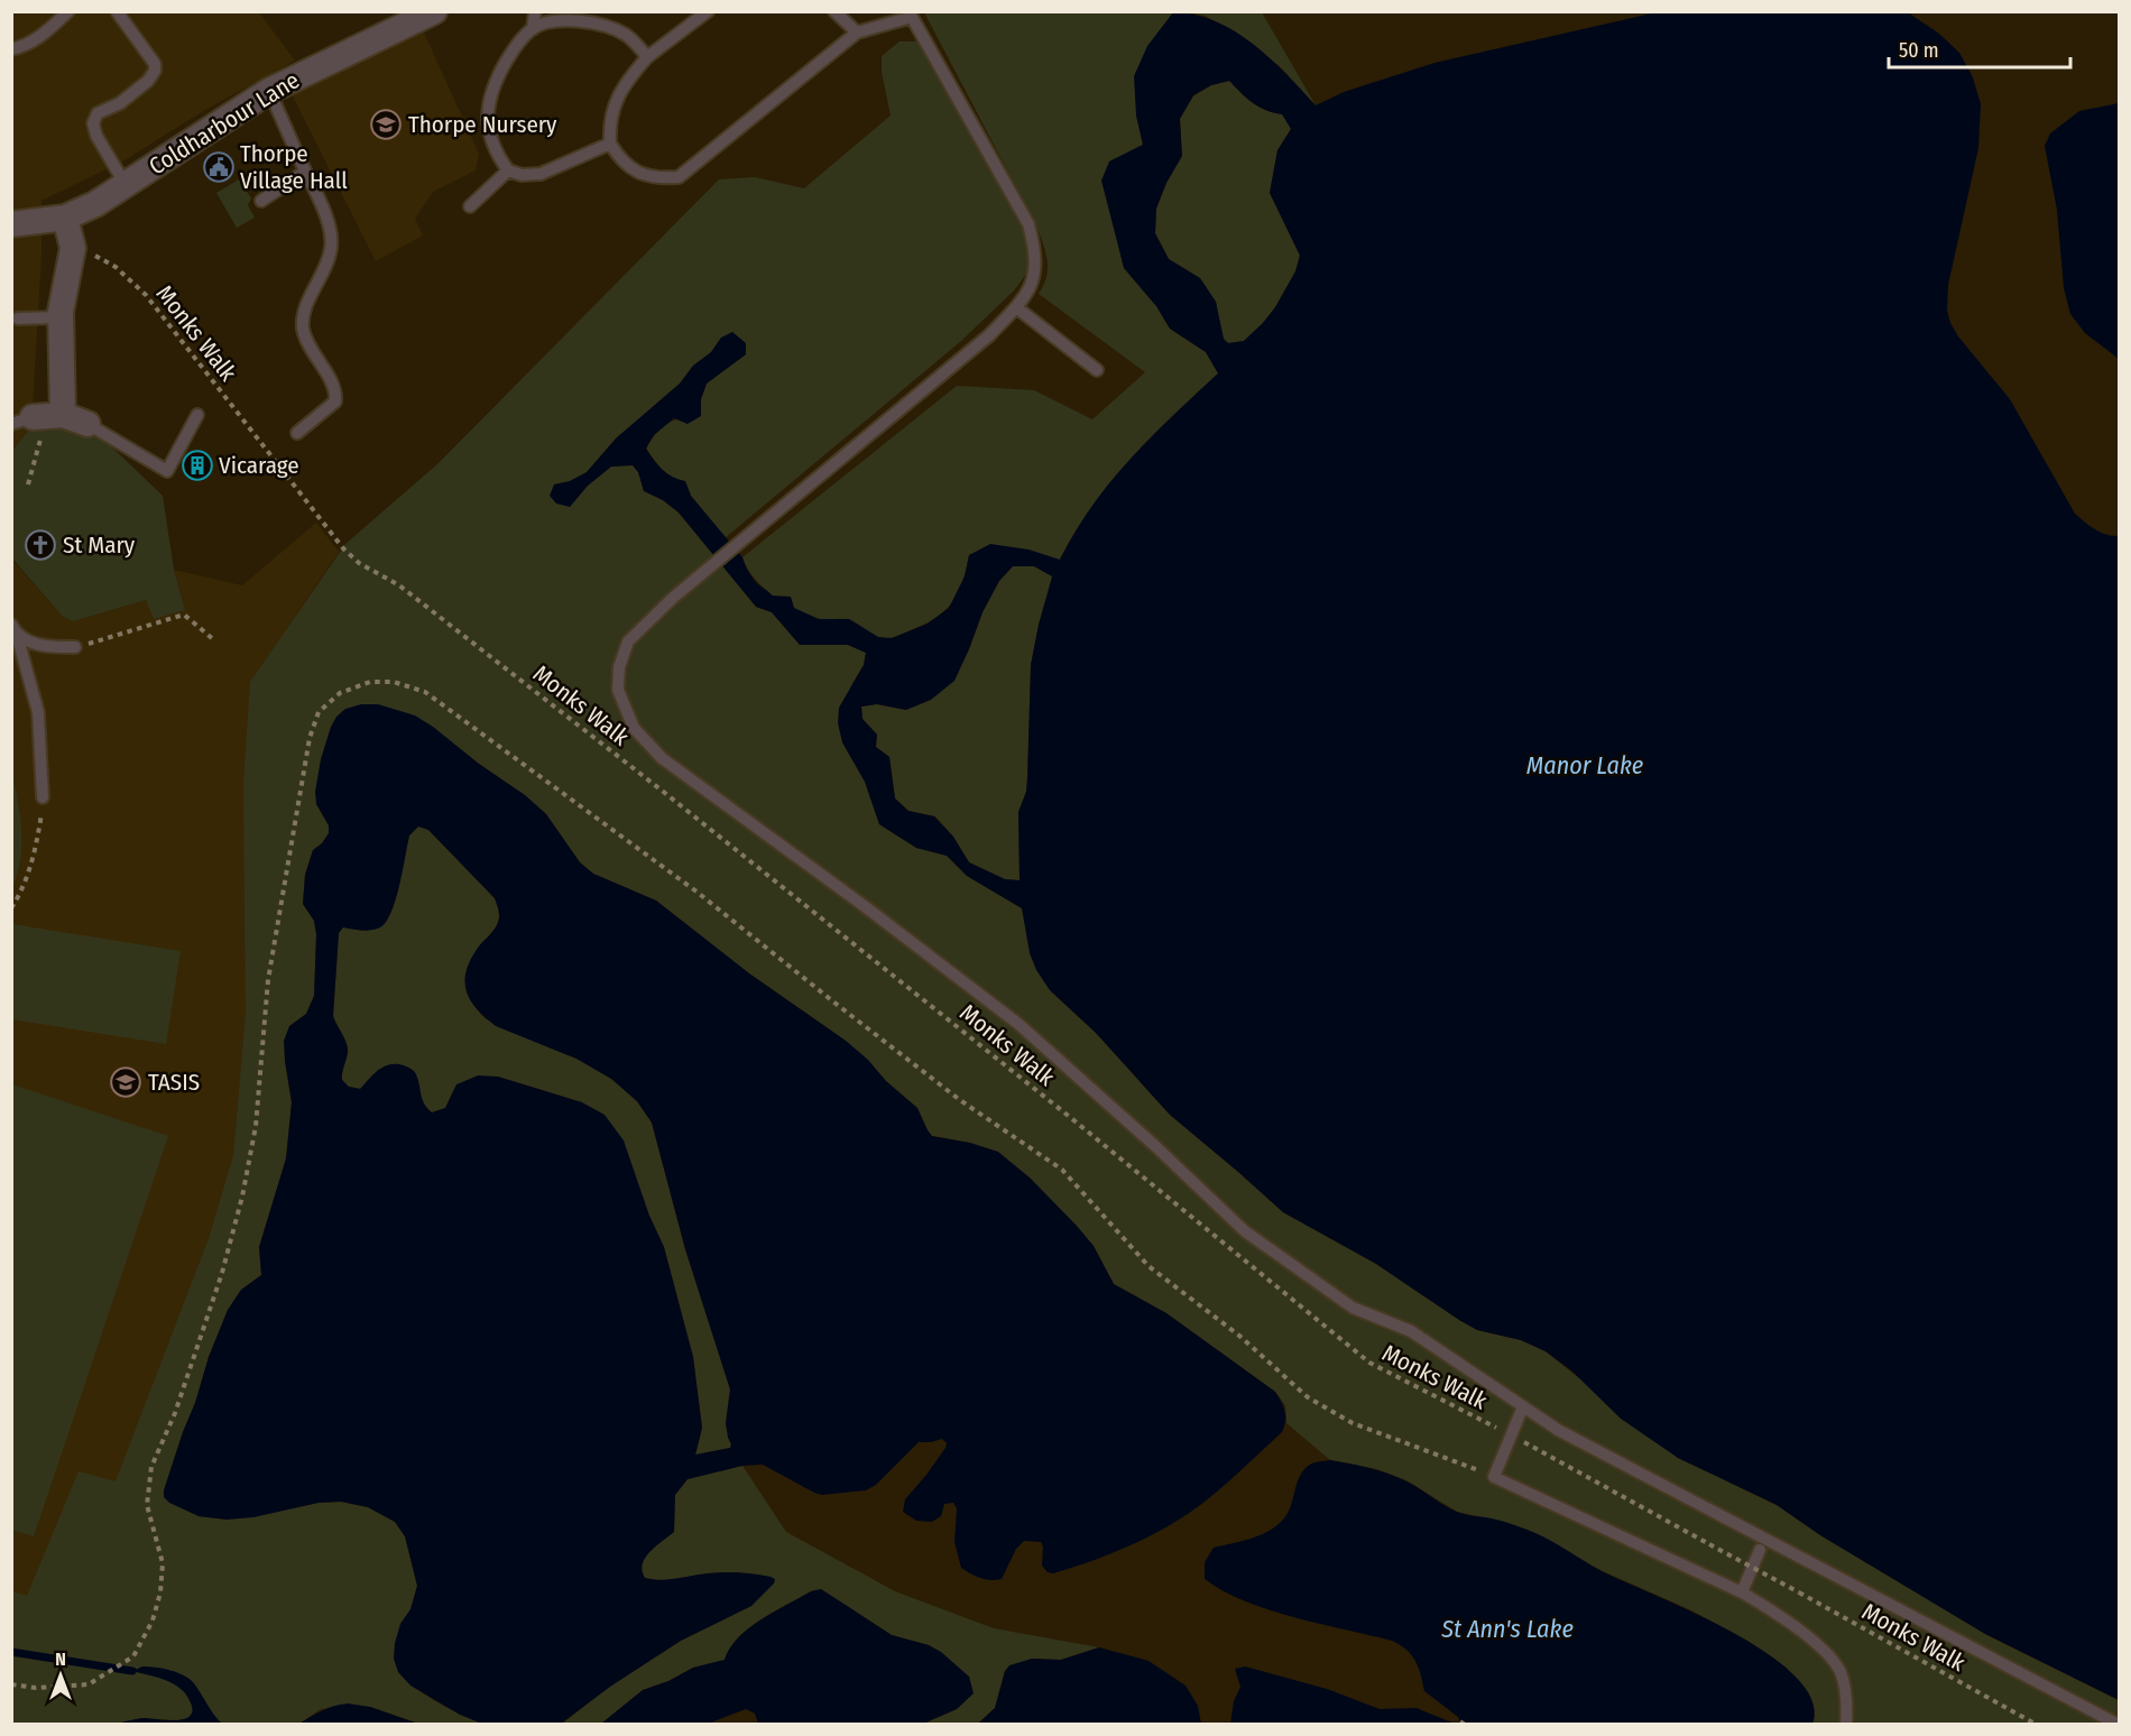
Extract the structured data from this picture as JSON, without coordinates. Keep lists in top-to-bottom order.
{
  "streets": {
    "street": ["Coldharbour Lane"],
    "path": ["Monks Walk"]
  },
  "water": ["Manor Lake", "St Ann's Lake"],
  "places": {
    "school or university": ["Thorpe Nursery", "TASIS"],
    "public building": ["Thorpe Village Hall"],
    "building": ["Vicarage"],
    "church": ["St Mary"]
  },
  "scale_bar": "50 m",
  "north": "top"
}
